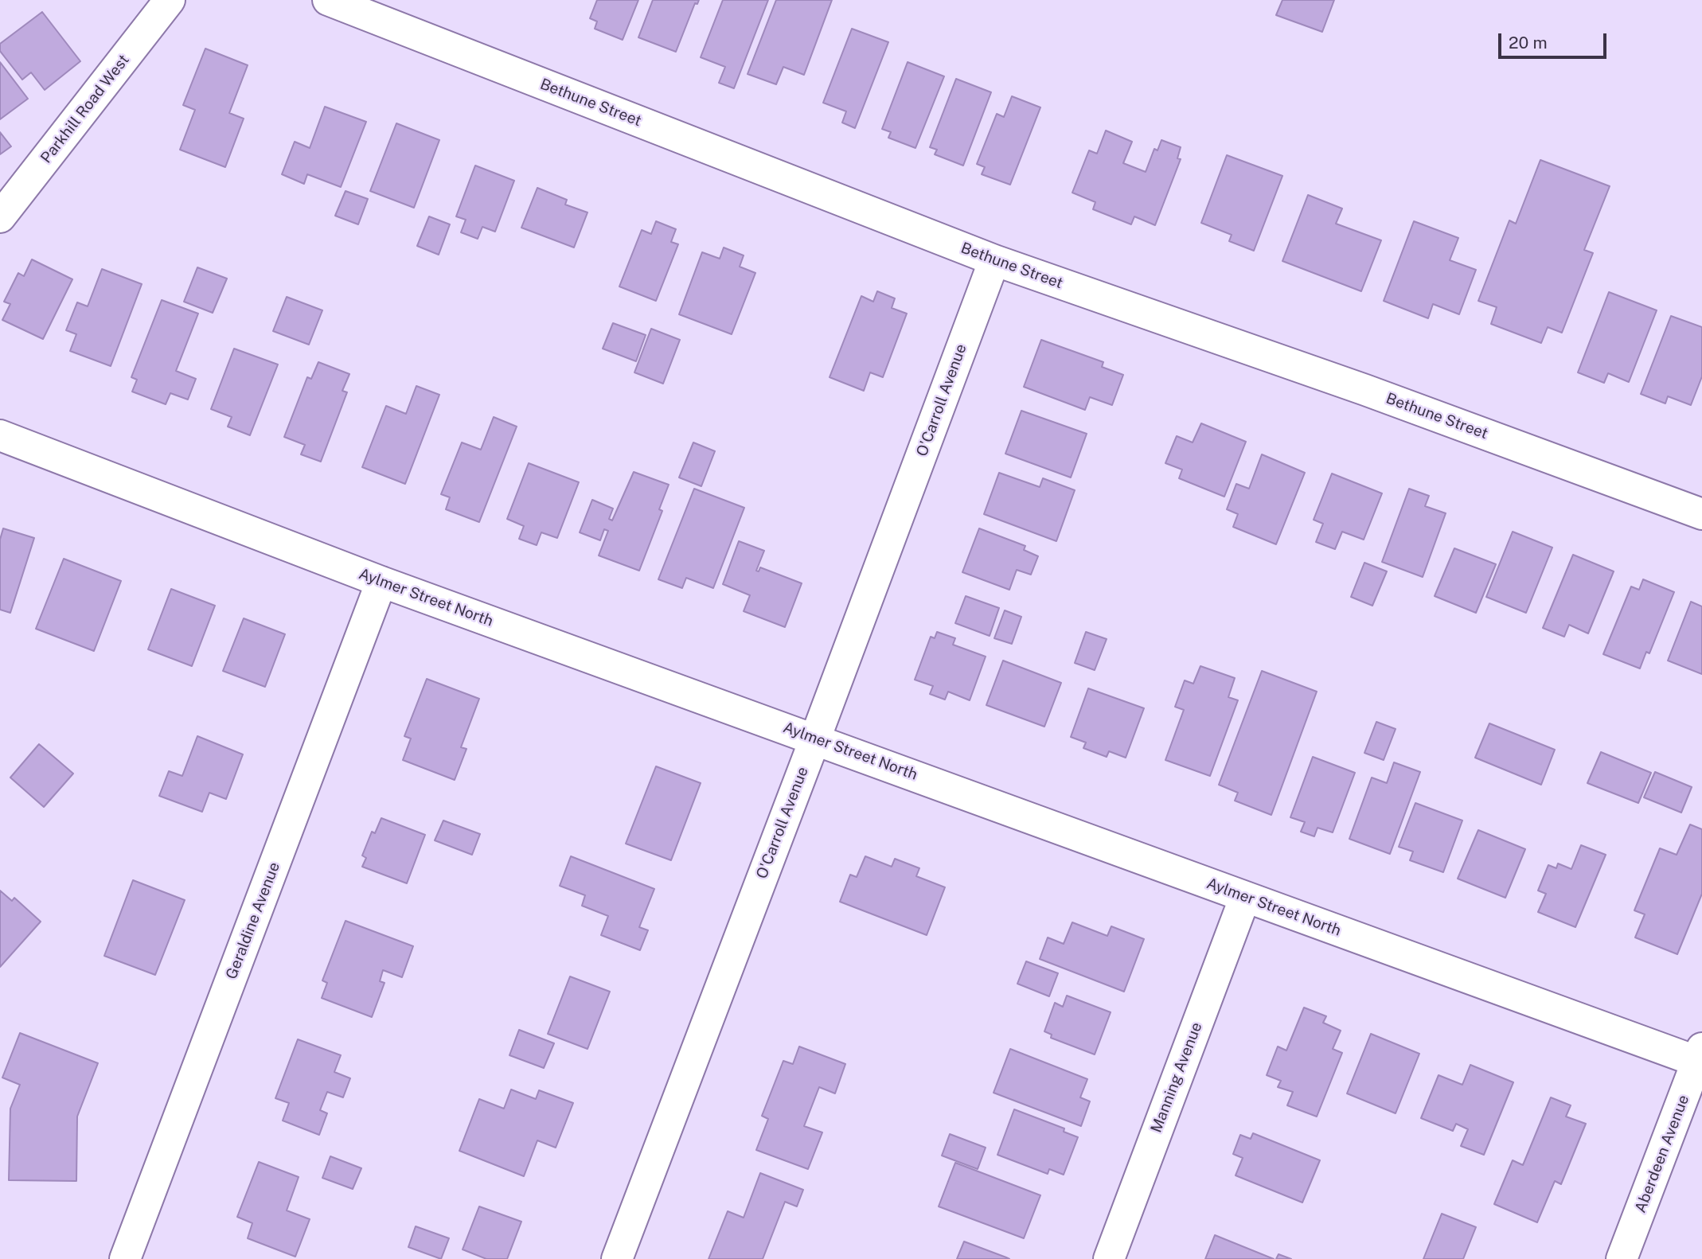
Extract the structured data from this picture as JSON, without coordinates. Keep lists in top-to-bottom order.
{
  "streets": {
    "street": [
      "Bethune Street",
      "Parkhill Road West",
      "O'Carroll Avenue",
      "Aylmer Street North",
      "Geraldine Avenue",
      "Manning Avenue",
      "Aberdeen Avenue"
    ]
  },
  "crossings": [
    ["Bethune Street", "O'Carroll Avenue"],
    ["O'Carroll Avenue", "Aylmer Street North"],
    ["Aylmer Street North", "Geraldine Avenue"],
    ["Aylmer Street North", "Manning Avenue"],
    ["Aylmer Street North", "Aberdeen Avenue"]
  ],
  "scale_bar": "20 m"
}
